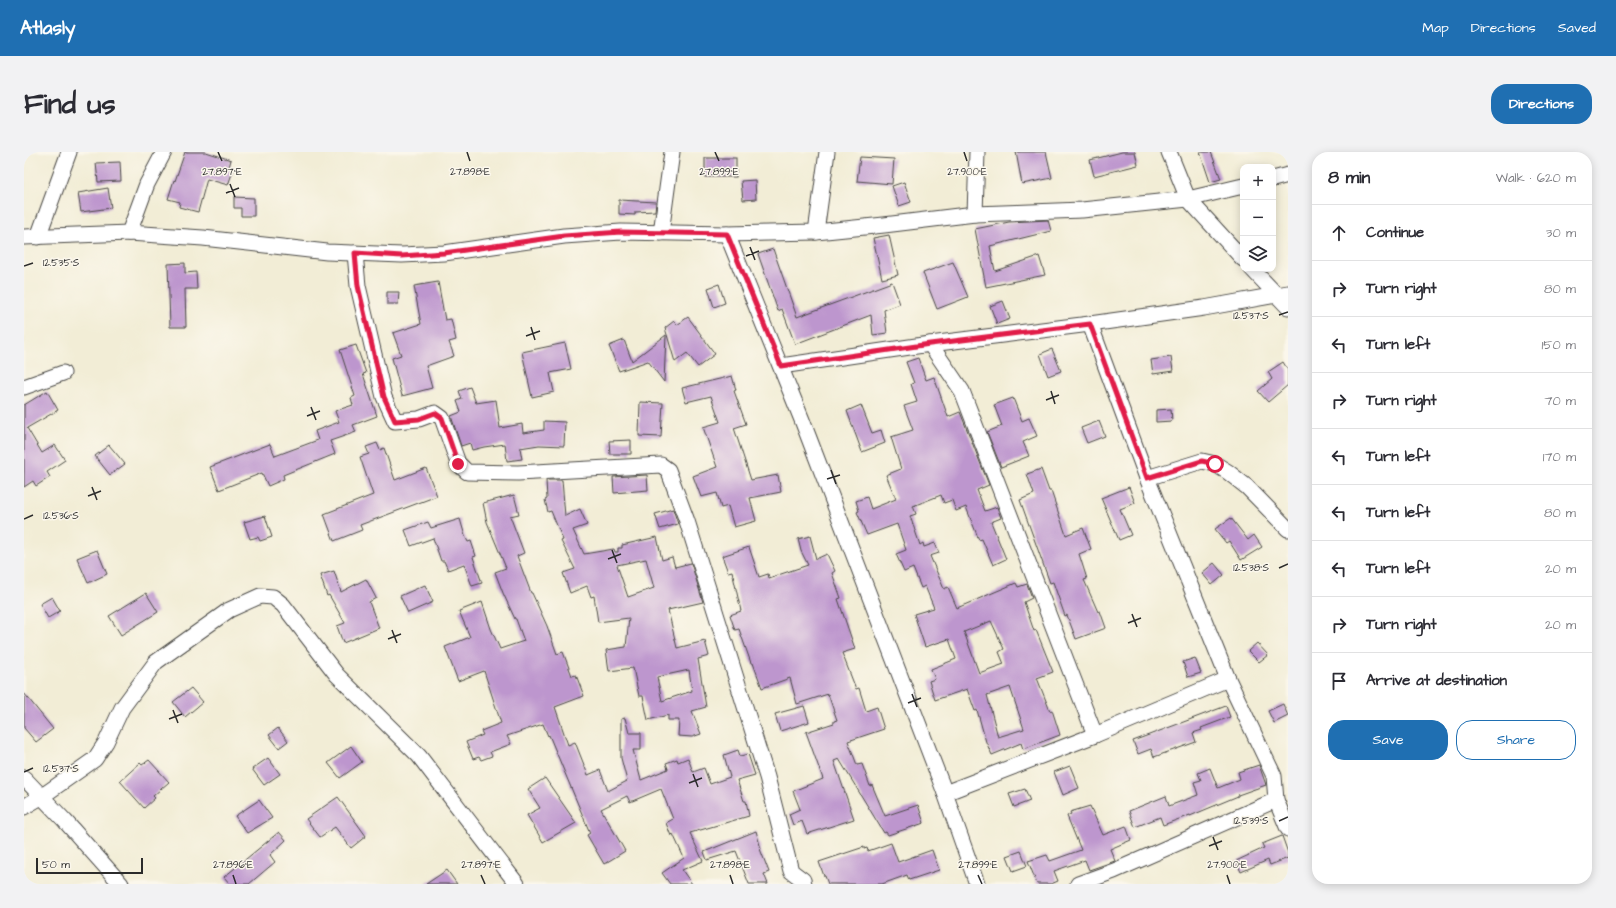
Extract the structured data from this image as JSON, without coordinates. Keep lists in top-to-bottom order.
{
  "scale_bar": "50 m",
  "page": {
    "header": "Atlasly",
    "nav": ["Map", "Directions", "Saved"],
    "buttons": [
      "Directions",
      ["Save", "Share"]
    ],
    "title": "Find us",
    "heading": ["8 min", "Walk · 620 m"],
    "map_buttons": ["+", "−"],
    "list": [
      ["Continue", "30 m"],
      ["Turn right", "80 m"],
      ["Turn left", "150 m"],
      ["Turn right", "70 m"],
      ["Turn left", "170 m"],
      ["Turn left", "80 m"],
      ["Turn left", "20 m"],
      ["Turn right", "20 m"],
      "Arrive at destination"
    ],
    "scale": "50 m"
  },
  "coordinates": [
    "27.897°E",
    "27.898°E",
    "27.899°E",
    "27.900°E",
    "12.535°S",
    "12.537°S",
    "12.536°S",
    "12.538°S",
    "12.539°S",
    "27.896°E"
  ]
}
